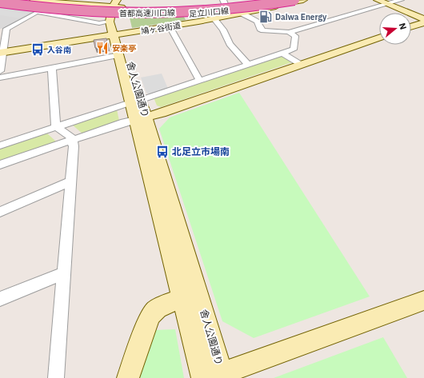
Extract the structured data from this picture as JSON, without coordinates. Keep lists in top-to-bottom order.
{
  "streets": {
    "highway": ["首都高速川口線"],
    "street": ["足立川口線", "鳩ヶ谷街道", "舎人公園通り"]
  },
  "crossings": [
    ["足立川口線", "首都高速川口線"],
    ["足立川口線", "鳩ヶ谷街道"],
    ["足立川口線", "舎人公園通り"],
    ["首都高速川口線", "鳩ヶ谷街道"],
    ["鳩ヶ谷街道", "舎人公園通り"]
  ],
  "places": {
    "fuel station": ["Daiwa Energy"],
    "restaurant": ["安楽亭"],
    "bus stop": ["入谷南", "北足立市場南"]
  },
  "north": "right"
}
